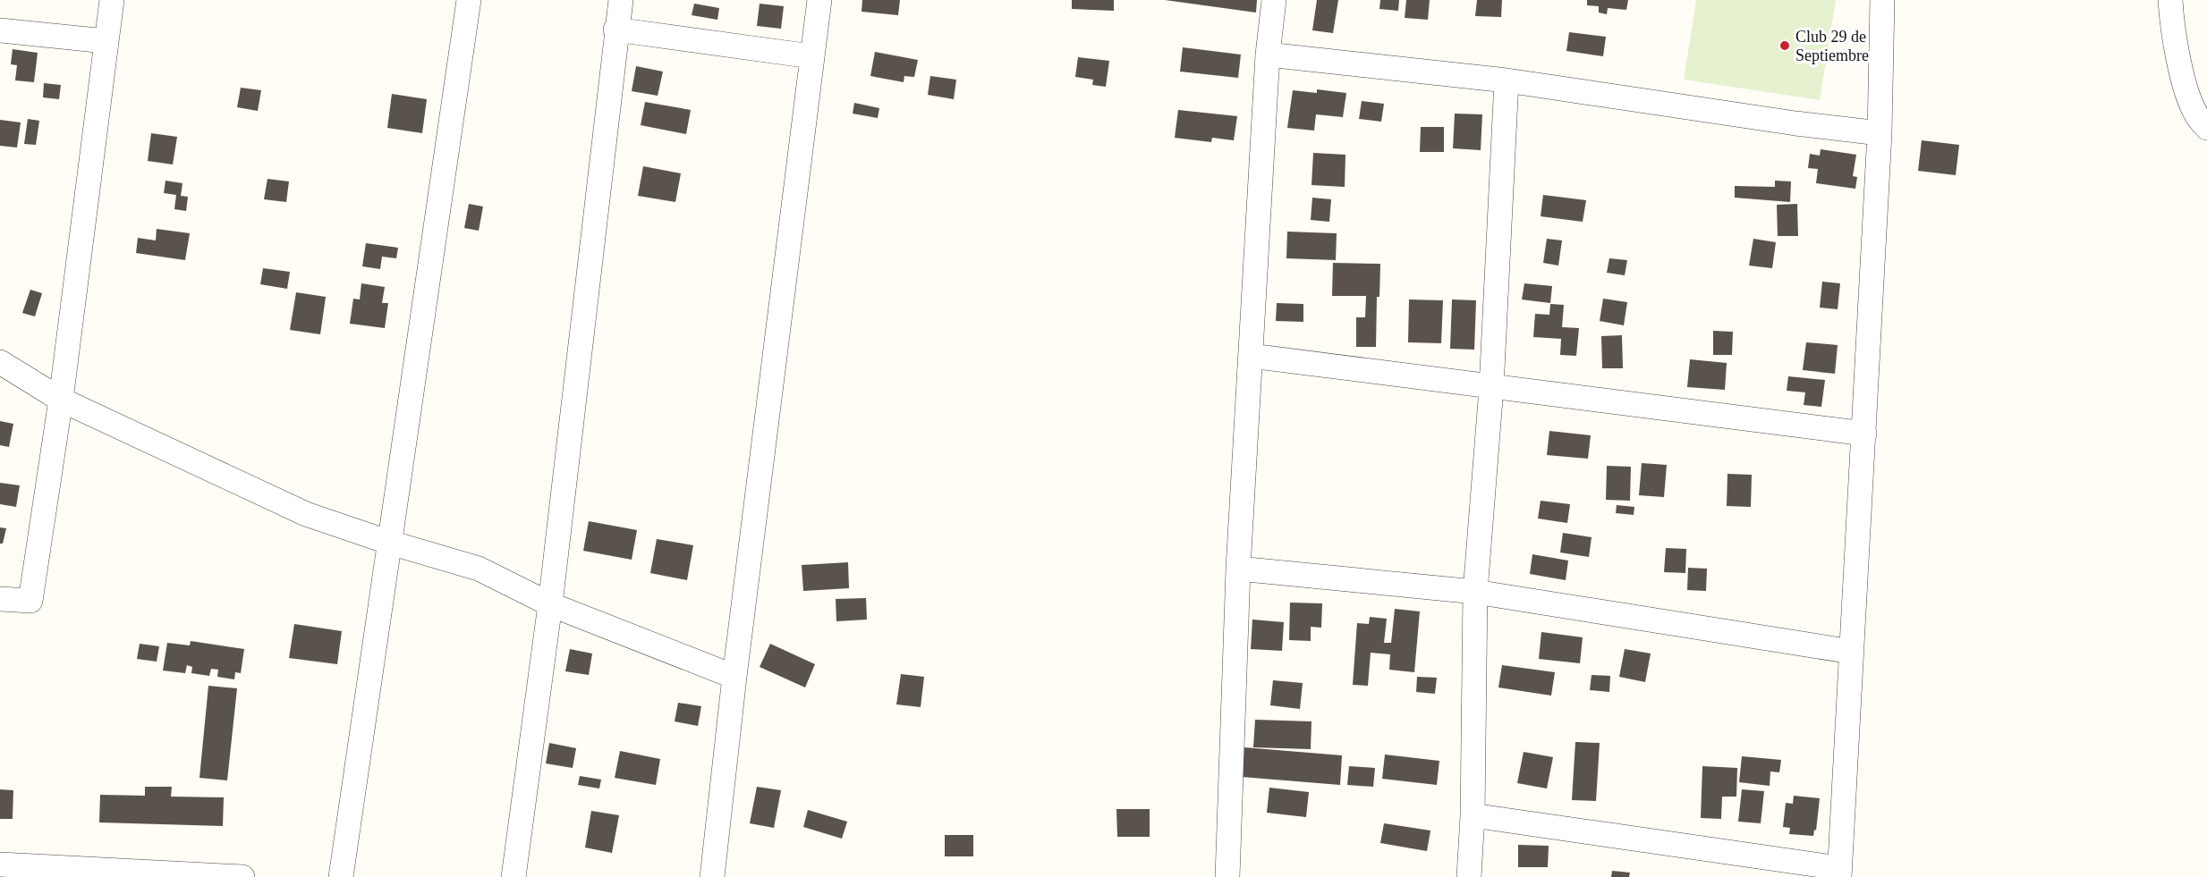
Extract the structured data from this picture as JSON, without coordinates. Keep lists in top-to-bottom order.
{
  "places": ["Club 29 de Septiembre"]
}
